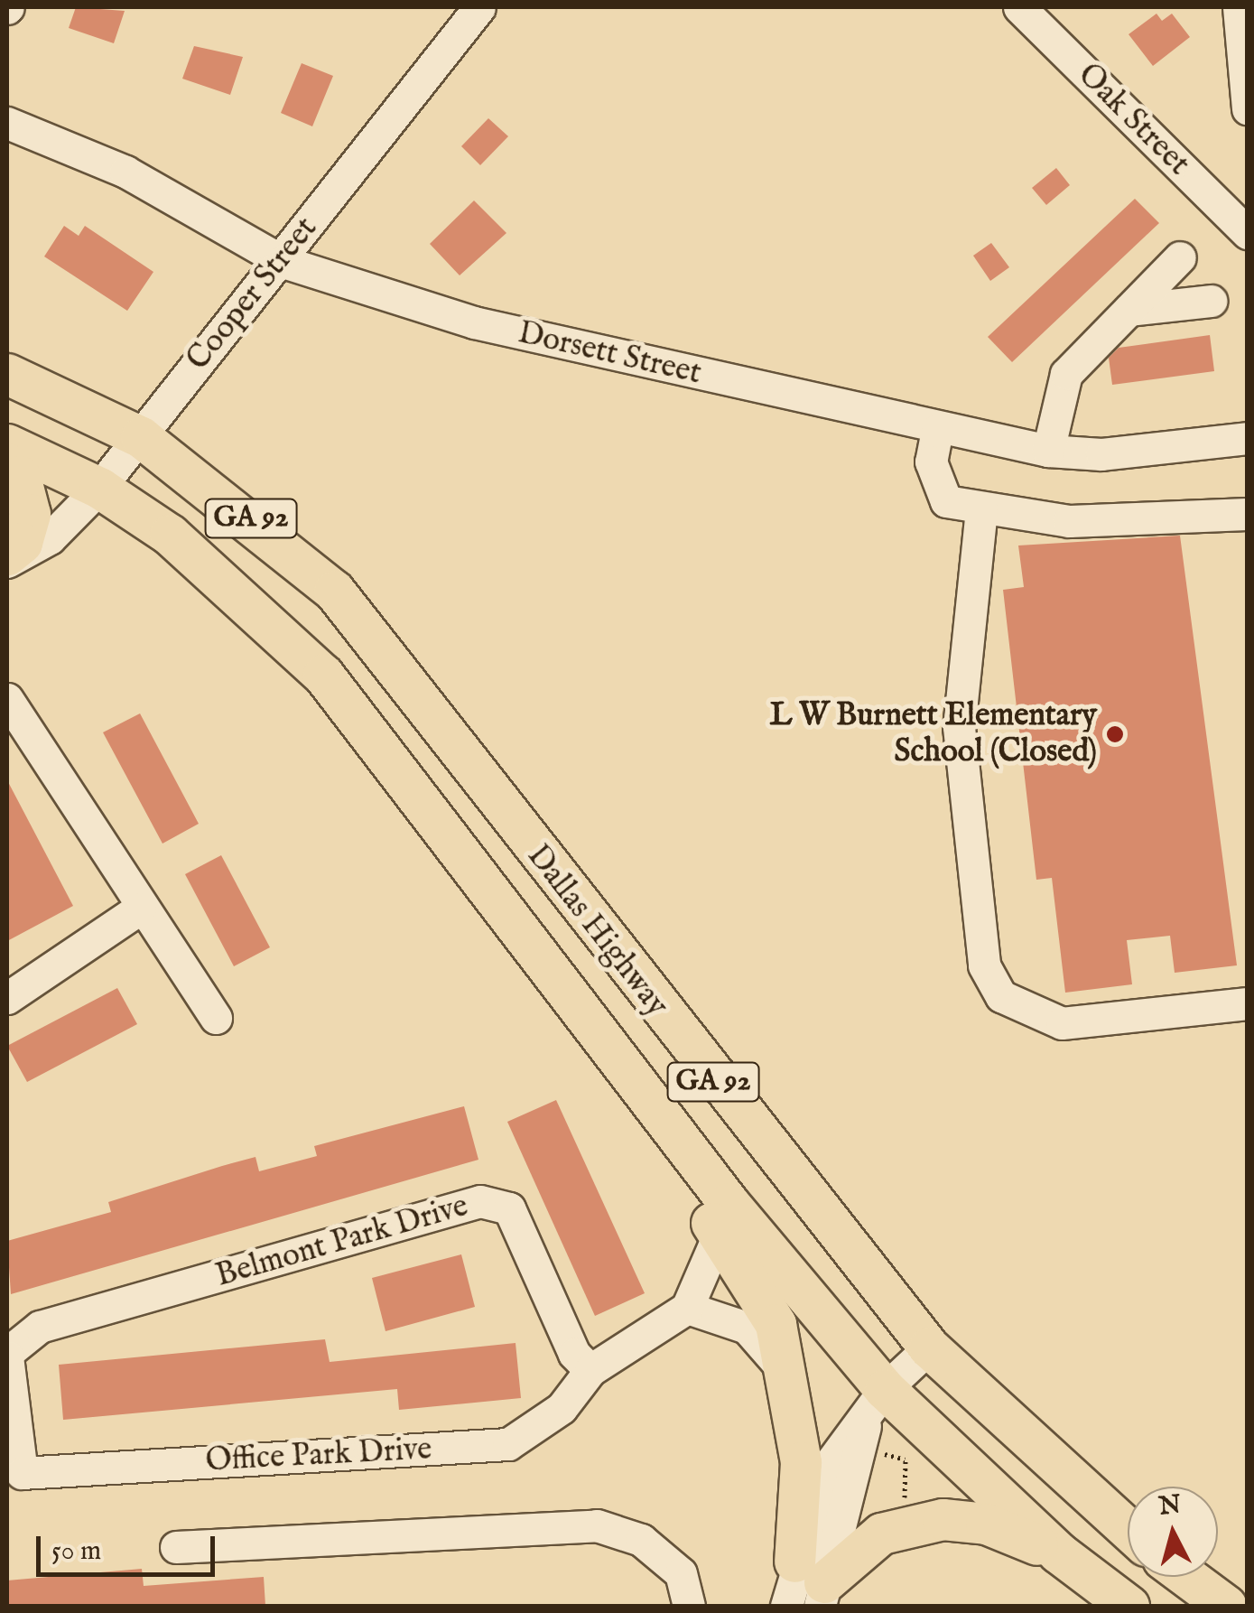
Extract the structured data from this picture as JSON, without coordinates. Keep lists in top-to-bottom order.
{
  "streets": {
    "main road": ["GA 92", "Dallas Highway"],
    "street": [
      "Oak Street",
      "Cooper Street",
      "Dorsett Street",
      "Belmont Park Drive",
      "Office Park Drive"
    ]
  },
  "crossings": [
    ["Cooper Street", "Dorsett Street"],
    ["Cooper Street", "Dallas Highway"],
    ["Belmont Park Drive", "Office Park Drive"]
  ],
  "places": ["L W Burnett Elementary School (Closed)"],
  "scale_bar": "50 m",
  "north": "top"
}
